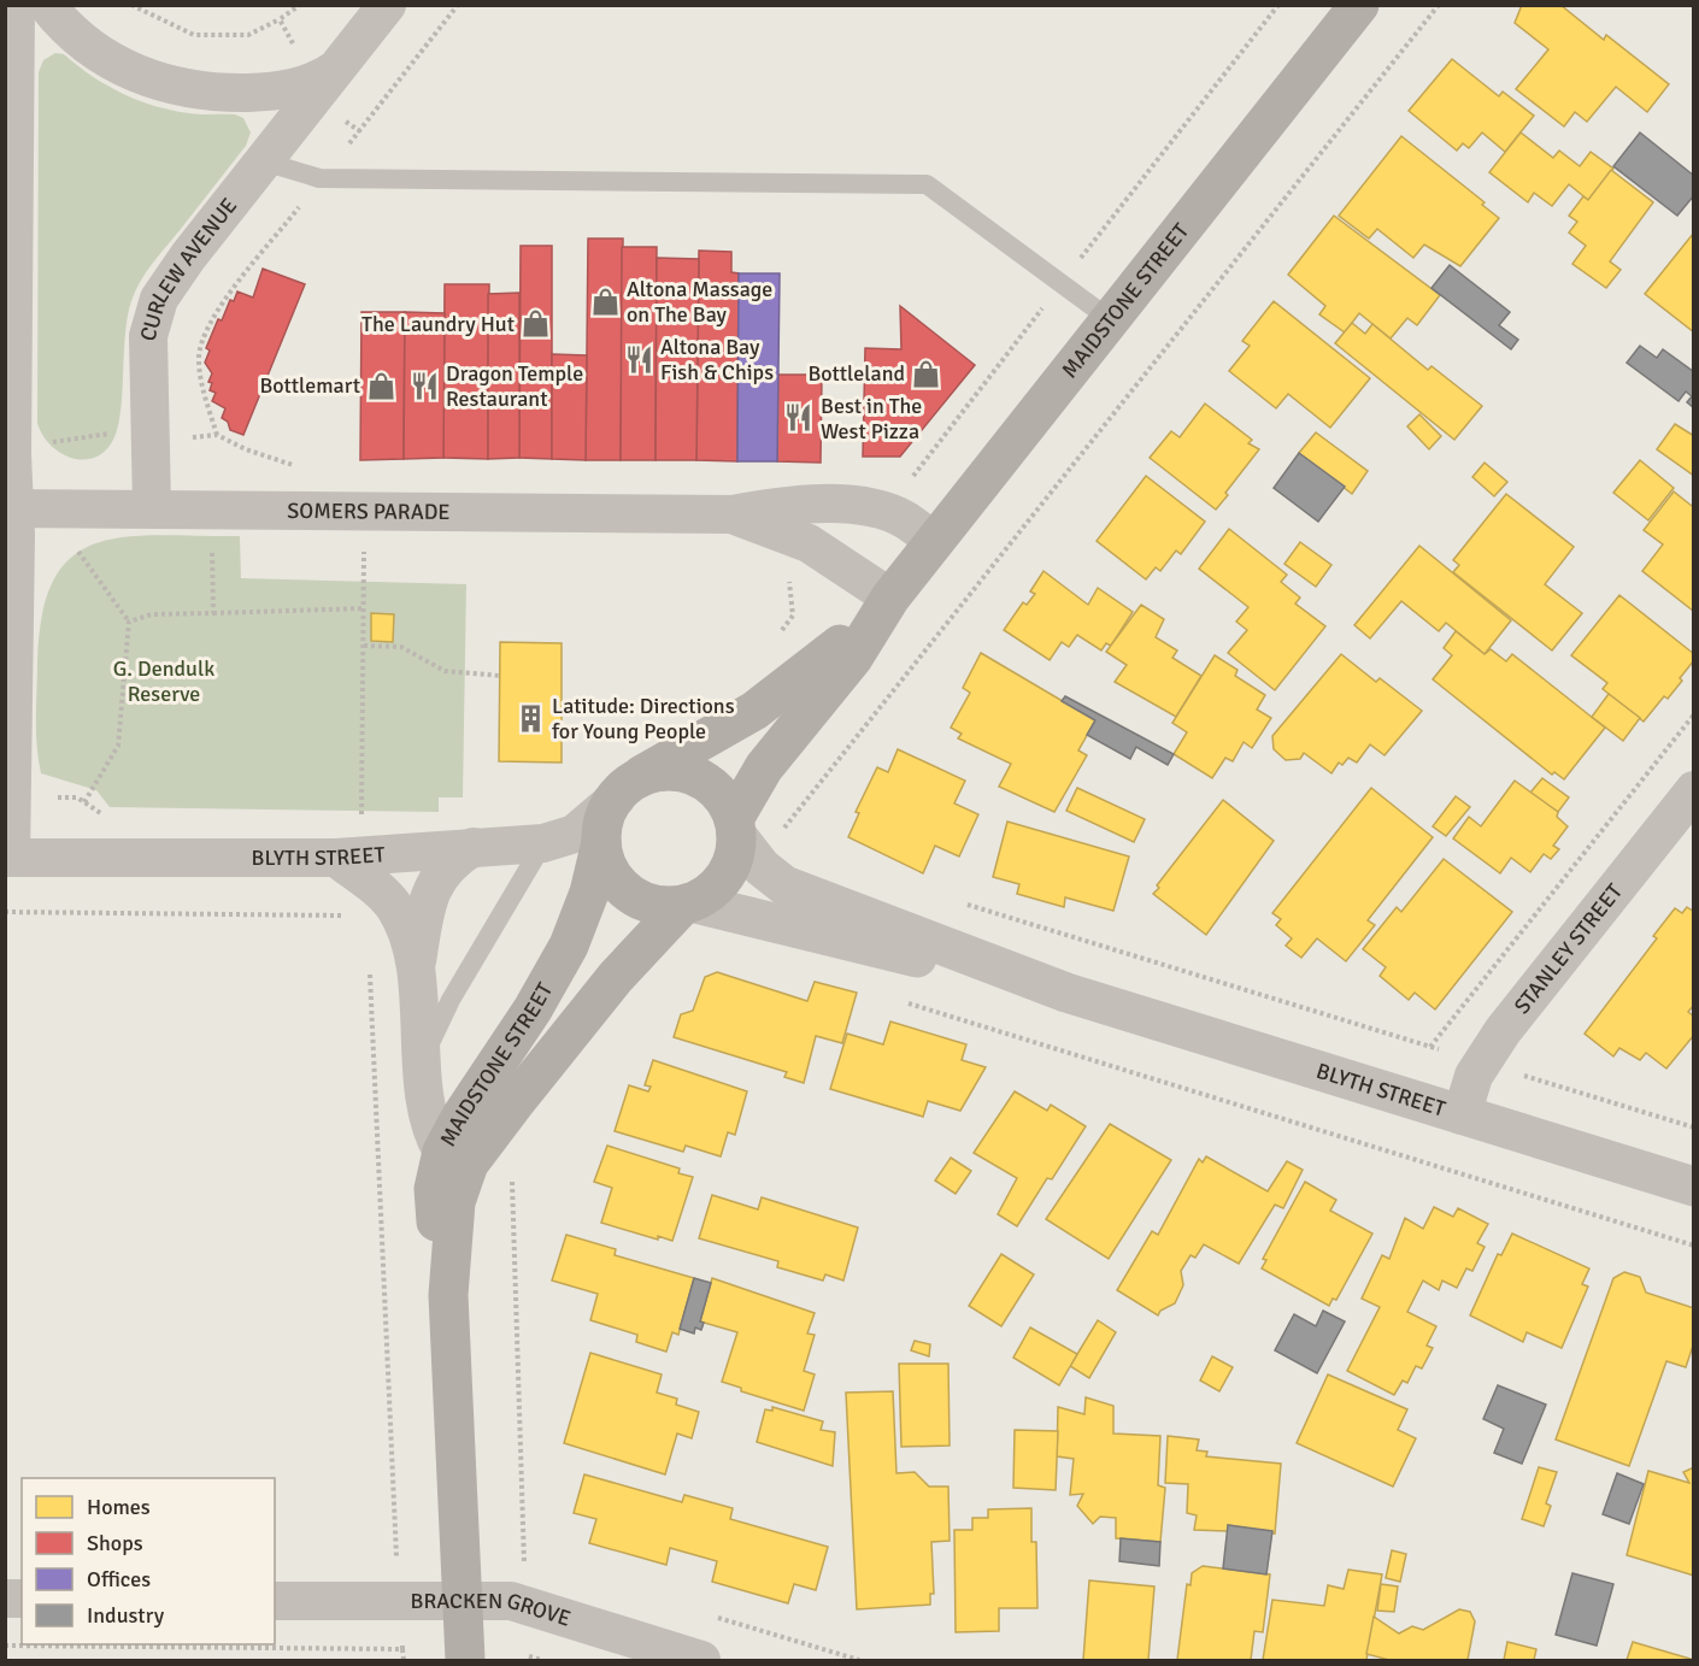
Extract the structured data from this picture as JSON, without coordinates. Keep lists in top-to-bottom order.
{
  "streets": {
    "main road": ["MAIDSTONE STREET"],
    "street": [
      "CURLEW AVENUE",
      "SOMERS PARADE",
      "BLYTH STREET",
      "STANLEY STREET",
      "BRACKEN GROVE"
    ]
  },
  "crossings": [
    ["CURLEW AVENUE", "SOMERS PARADE"],
    ["MAIDSTONE STREET", "SOMERS PARADE"],
    ["MAIDSTONE STREET", "BLYTH STREET"],
    ["MAIDSTONE STREET", "BRACKEN GROVE"],
    ["BLYTH STREET", "STANLEY STREET"]
  ],
  "parks": ["G. Dendulk Reserve"],
  "places": {
    "shop": [
      "Altona Massage on The Bay",
      "The Laundry Hut",
      "Bottleland",
      "Bottlemart"
    ],
    "restaurant": ["Altona Bay Fish & Chips", "Dragon Temple Restaurant", "Best in The West Pizza"],
    "building": ["Latitude: Directions for Young People"]
  },
  "legend": [
    "Homes",
    "Shops",
    "Offices",
    "Industry"
  ]
}
